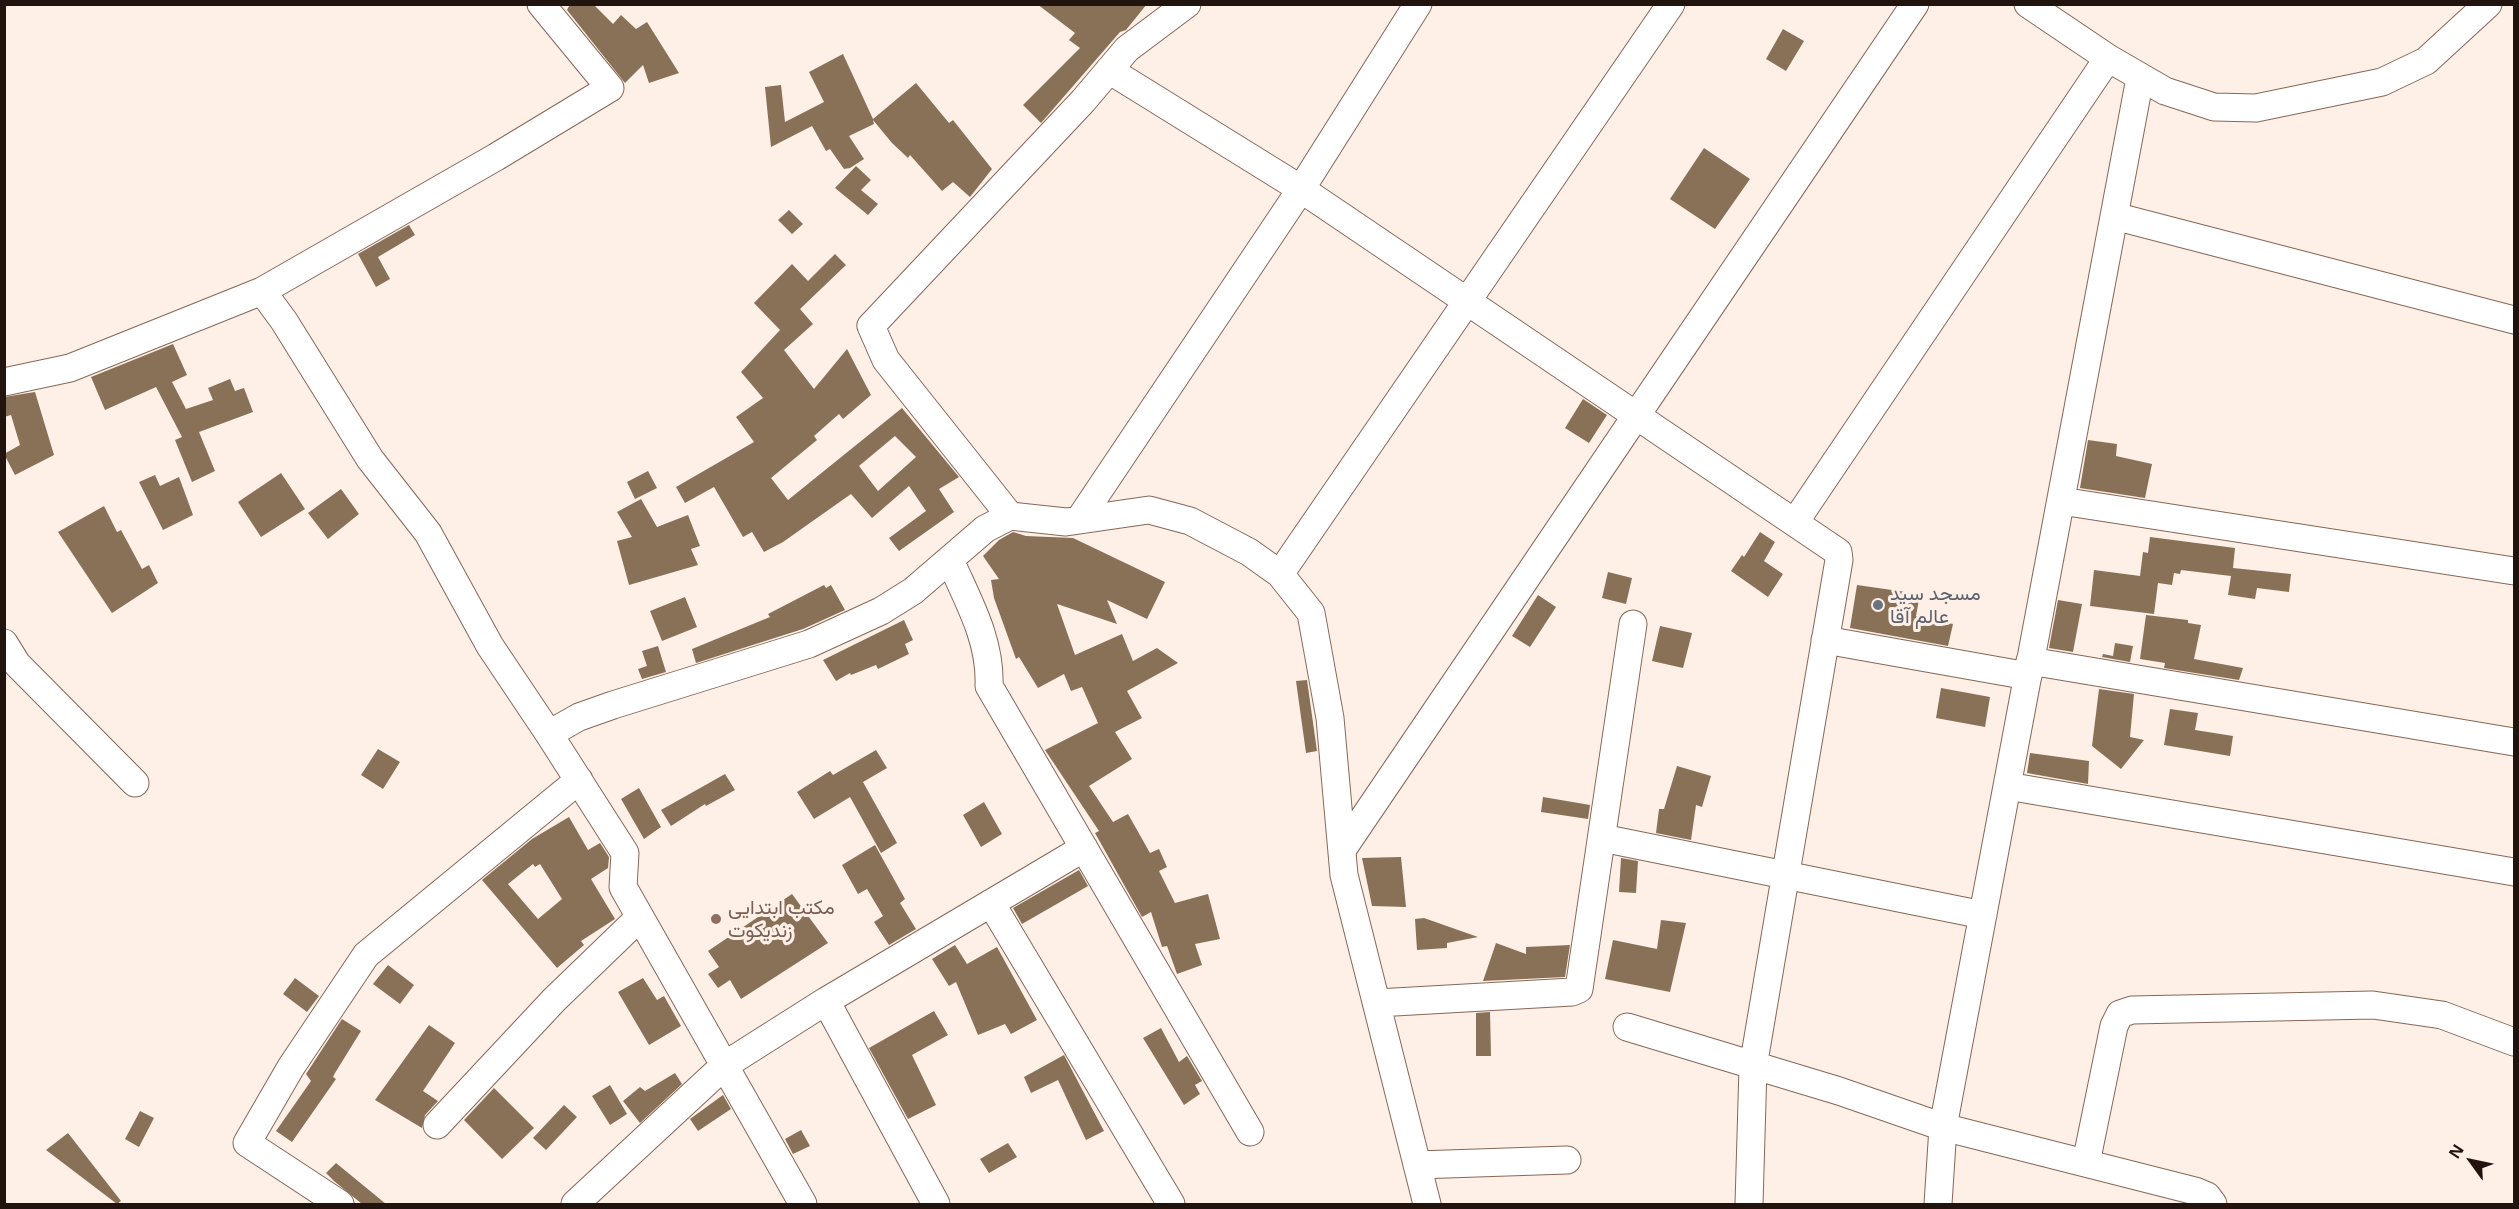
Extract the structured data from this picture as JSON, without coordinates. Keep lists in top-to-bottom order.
{
  "places": ["مسجد سید عالم آقا", "مکتب ابتدایی زندیکوت"],
  "north": "top left"
}
